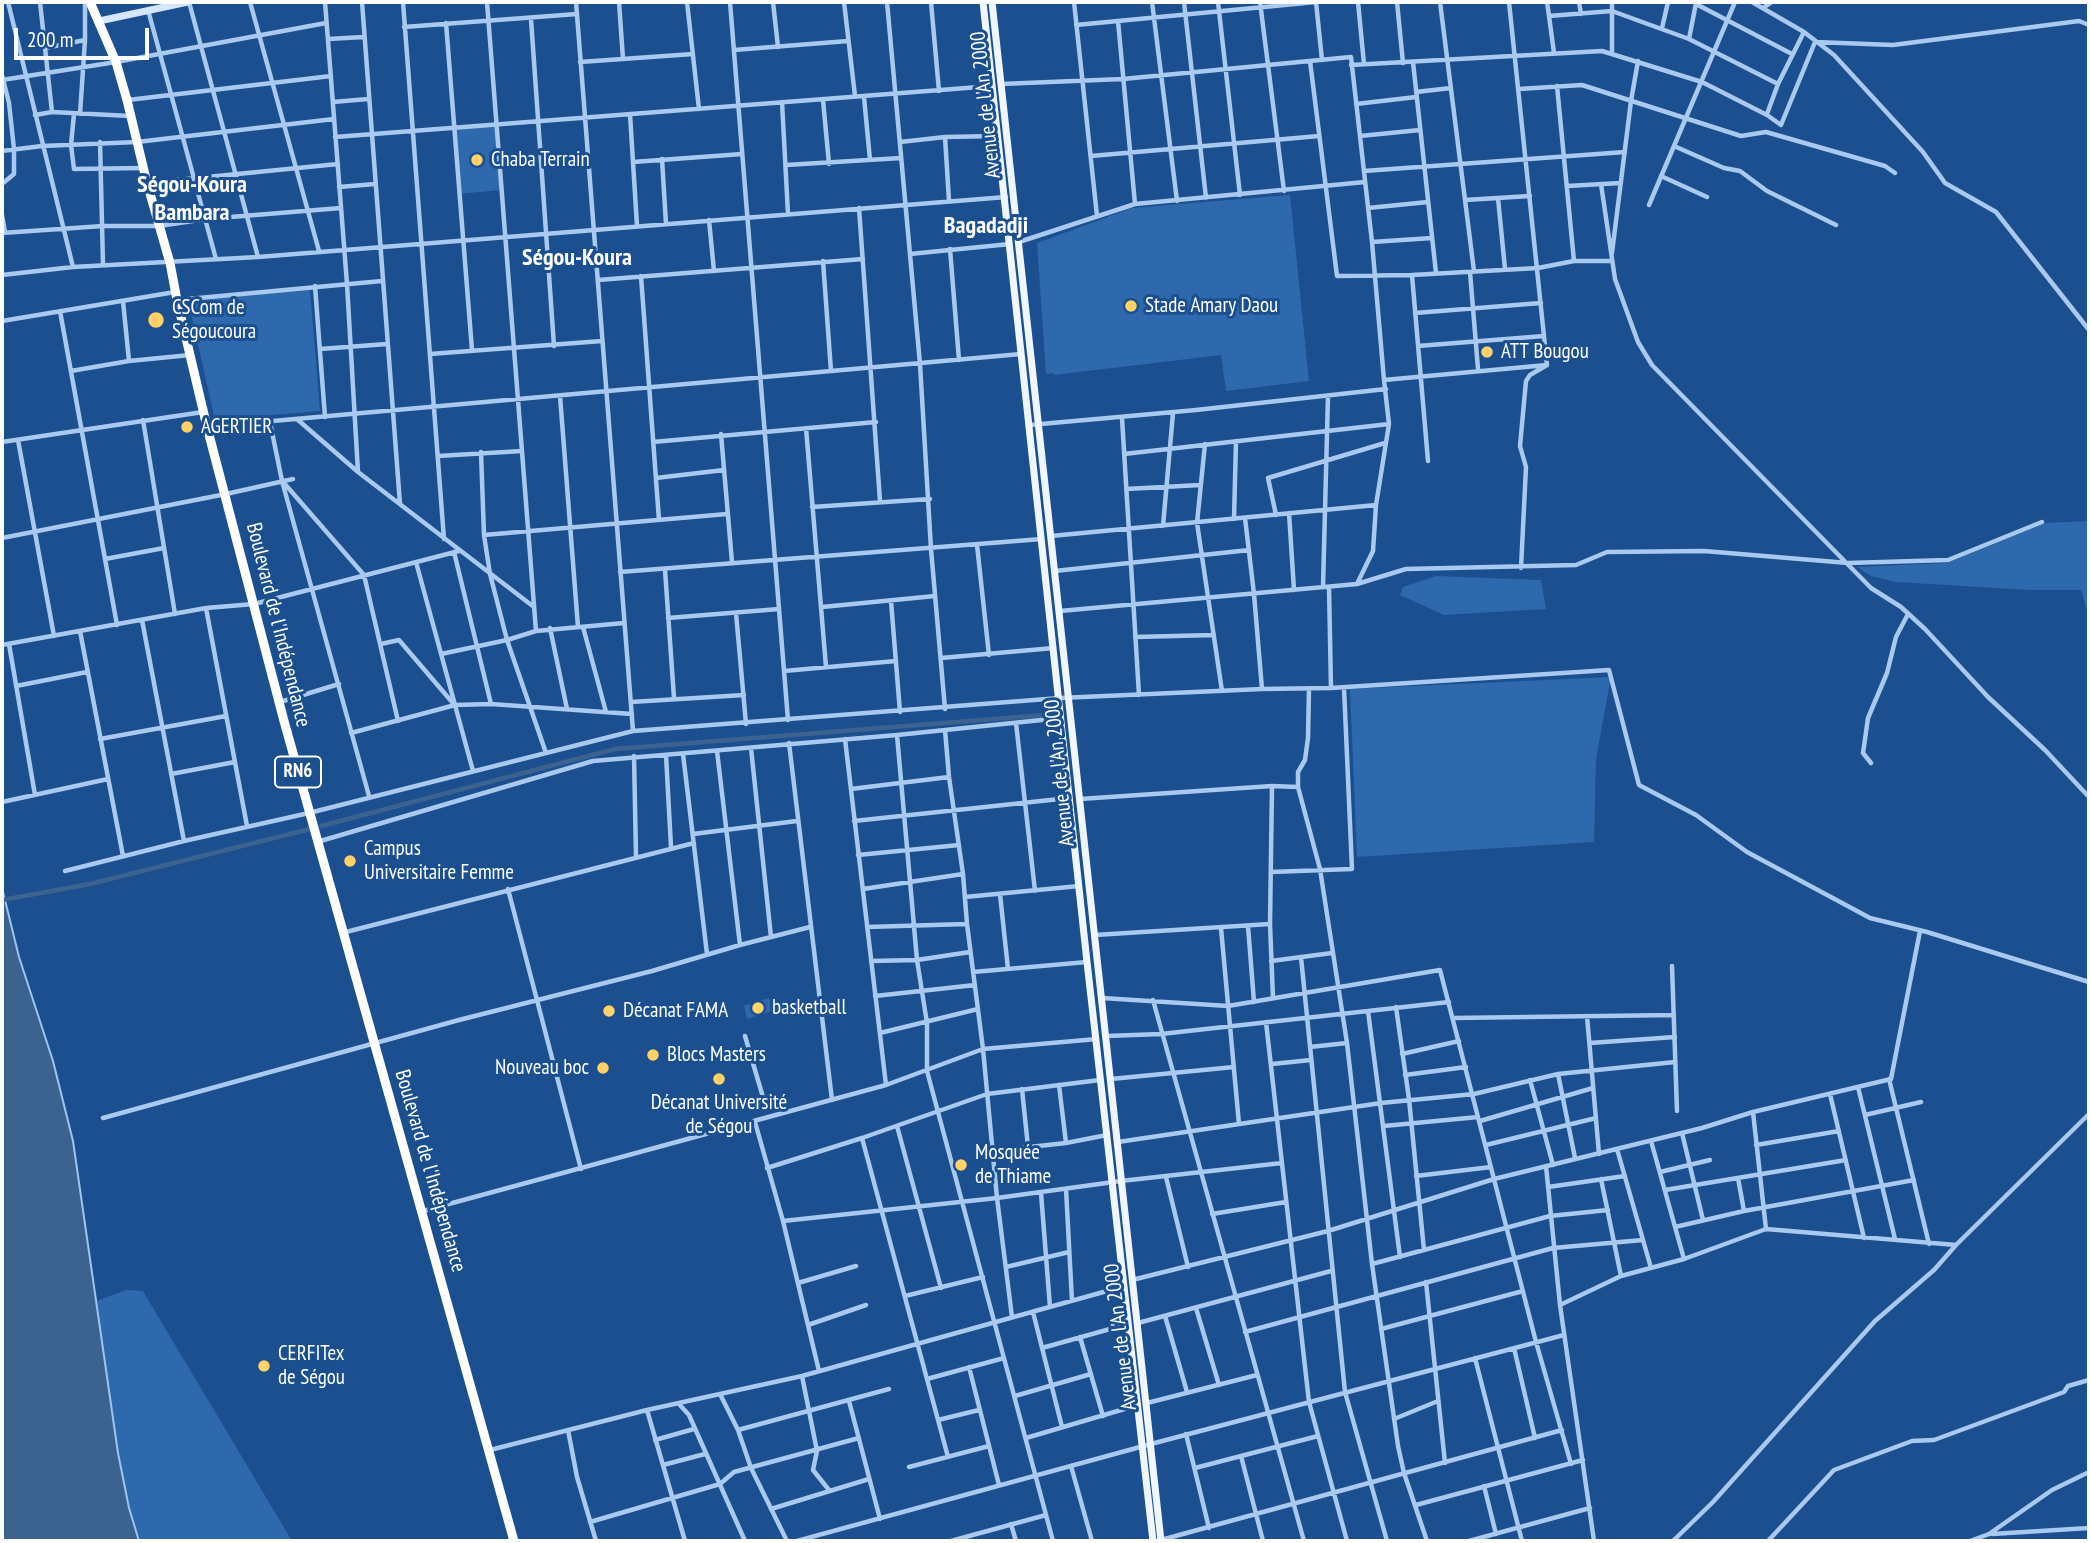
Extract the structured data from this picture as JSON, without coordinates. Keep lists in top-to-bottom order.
{
  "streets": {
    "highway": ["Boulevard de l'Indépendance", "RN6"],
    "main road": ["Avenue de l'An 2000"]
  },
  "districts": ["Ségou-Koura Bambara", "Bagadadji", "Ségou-Koura"],
  "places": [
    "Chaba Terrain",
    "Stade Amary Daou",
    "CSCom de Ségoucoura",
    "ATT Bougou",
    "AGERTIER",
    "Campus Universitaire Femme",
    "basketball",
    "Décanat FAMA",
    "Blocs Masters",
    "Nouveau boc",
    "Décanat Université de Ségou",
    "Mosquée de Thiame",
    "CERFITex de Ségou"
  ],
  "scale_bar": "200 m"
}
